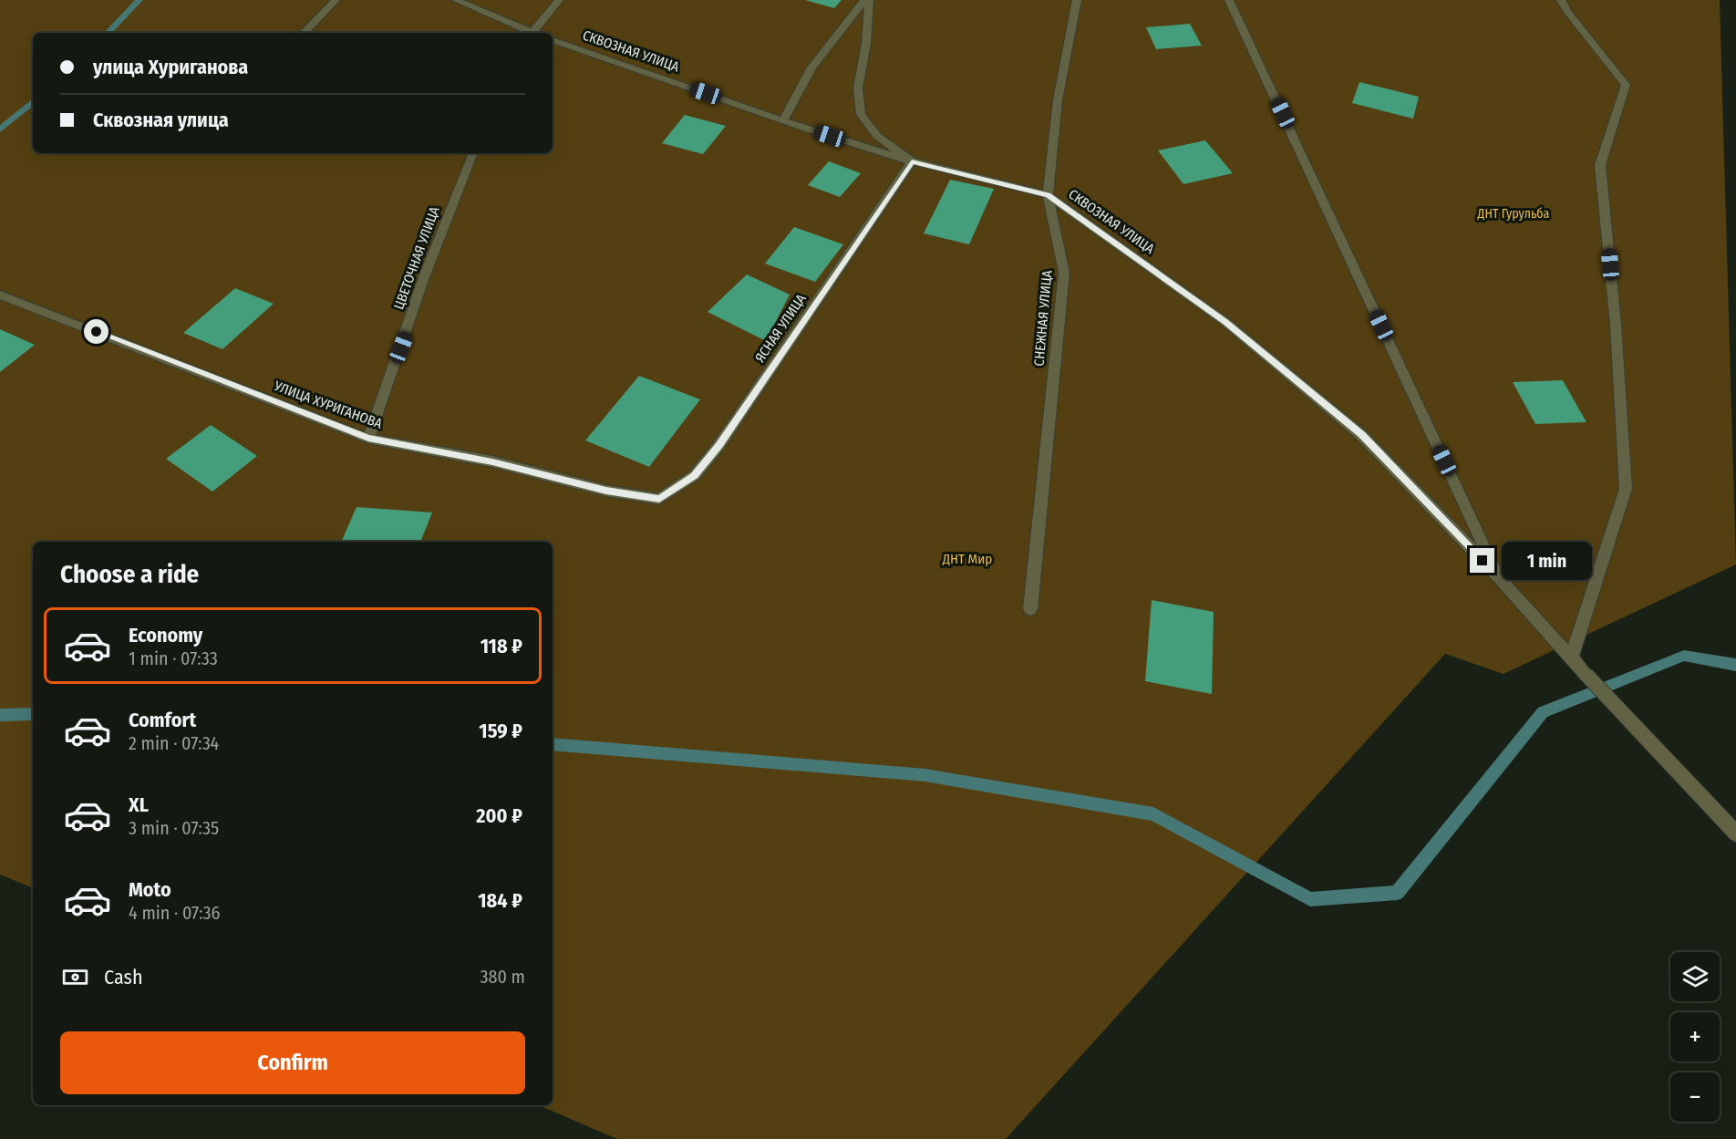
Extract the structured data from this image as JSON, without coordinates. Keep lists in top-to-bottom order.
{
  "streets": {
    "street": [
      "СКВОЗНАЯ УЛИЦА",
      "ЦВЕТОЧНАЯ УЛИЦА",
      "СНЕЖНАЯ УЛИЦА",
      "ЯСНАЯ УЛИЦА",
      "УЛИЦА ХУРИГАНОВА"
    ]
  },
  "crossings": [
    ["СКВОЗНАЯ УЛИЦА", "СНЕЖНАЯ УЛИЦА"],
    ["СКВОЗНАЯ УЛИЦА", "ЯСНАЯ УЛИЦА"],
    ["ЦВЕТОЧНАЯ УЛИЦА", "УЛИЦА ХУРИГАНОВА"],
    ["ЯСНАЯ УЛИЦА", "УЛИЦА ХУРИГАНОВА"]
  ],
  "parks": ["ДНТ Гурульба", "ДНТ Мир"],
  "page": {
    "banner": ["улица Хуриганова", "Сквозная улица"],
    "bubble": "1 min",
    "heading": "Choose a ride",
    "list": [
      {
        "name": "Economy",
        "note": "1 min · 07:33",
        "value": "118 ₽"
      },
      {
        "name": "Comfort",
        "note": "2 min · 07:34",
        "value": "159 ₽"
      },
      {
        "name": "XL",
        "note": "3 min · 07:35",
        "value": "200 ₽"
      },
      {
        "name": "Moto",
        "note": "4 min · 07:36",
        "value": "184 ₽"
      }
    ],
    "pay": ["Cash", "380 m"],
    "map_buttons": ["+", "−"],
    "buttons": "Confirm"
  }
}
